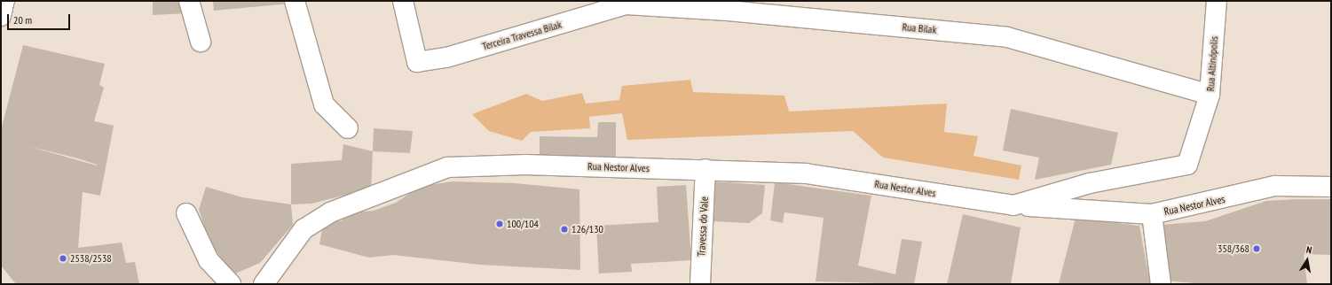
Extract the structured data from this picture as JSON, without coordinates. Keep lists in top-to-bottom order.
{
  "streets": {
    "street": [
      "Rua Bilak",
      "Terceira Travessa Bilak",
      "Rua Altinópolis",
      "Rua Nestor Alves",
      "Travessa do Vale"
    ]
  },
  "crossings": [
    ["Rua Bilak", "Terceira Travessa Bilak"],
    ["Rua Bilak", "Rua Altinópolis"],
    ["Rua Altinópolis", "Rua Nestor Alves"],
    ["Rua Nestor Alves", "Travessa do Vale"]
  ],
  "places": [
    "100/104",
    "126/130",
    "358/368",
    "2538/2538"
  ],
  "scale_bar": "20 m",
  "north": "top"
}
